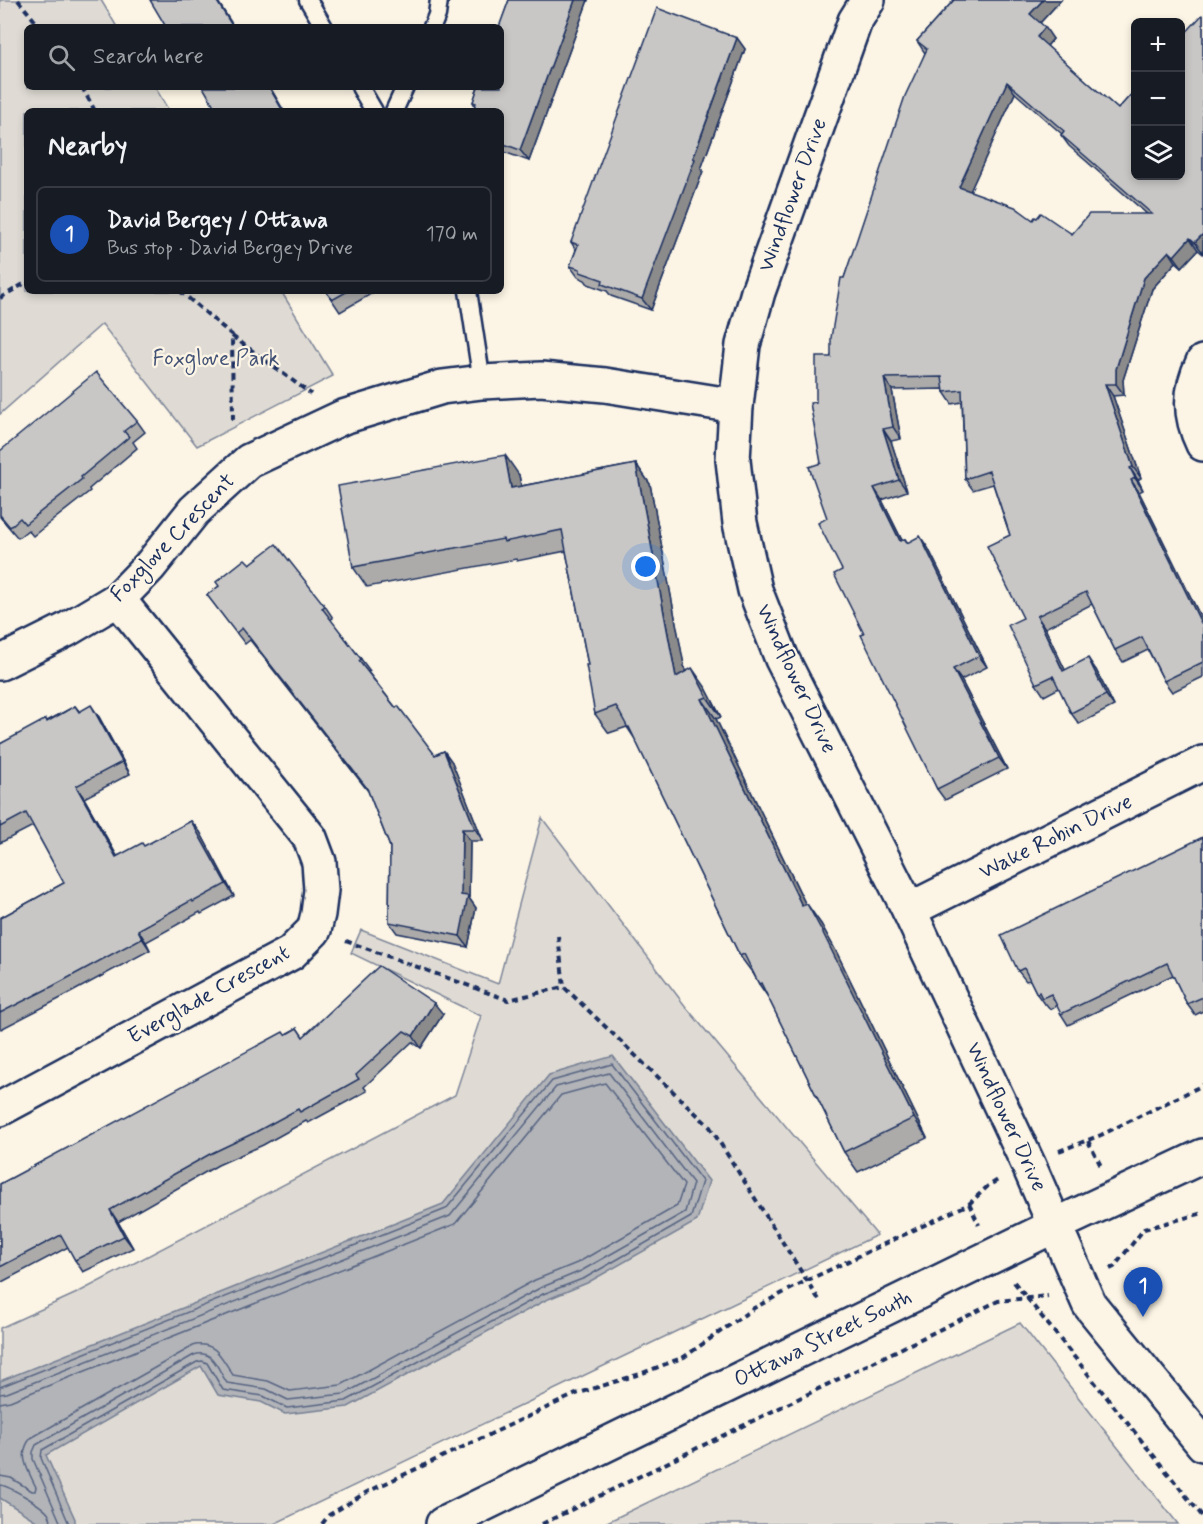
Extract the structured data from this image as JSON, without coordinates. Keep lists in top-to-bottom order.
{
  "streets": {
    "street": [
      "Windflower Drive",
      "Foxglove Crescent",
      "Wake Robin Drive",
      "Everglade Crescent",
      "Ottawa Street South"
    ]
  },
  "crossings": [
    ["Windflower Drive", "Foxglove Crescent"],
    ["Windflower Drive", "Wake Robin Drive"],
    ["Windflower Drive", "Ottawa Street South"],
    ["Foxglove Crescent", "Everglade Crescent"]
  ],
  "parks": ["Foxglove Park"],
  "page": {
    "map_buttons": ["+", "−"],
    "search": "Search here",
    "heading": "Nearby",
    "list": [
      {
        "mark": "1",
        "name": "David Bergey / Ottawa",
        "note": "Bus stop · David Bergey Drive",
        "value": "170 m"
      }
    ],
    "pins": "1"
  }
}
